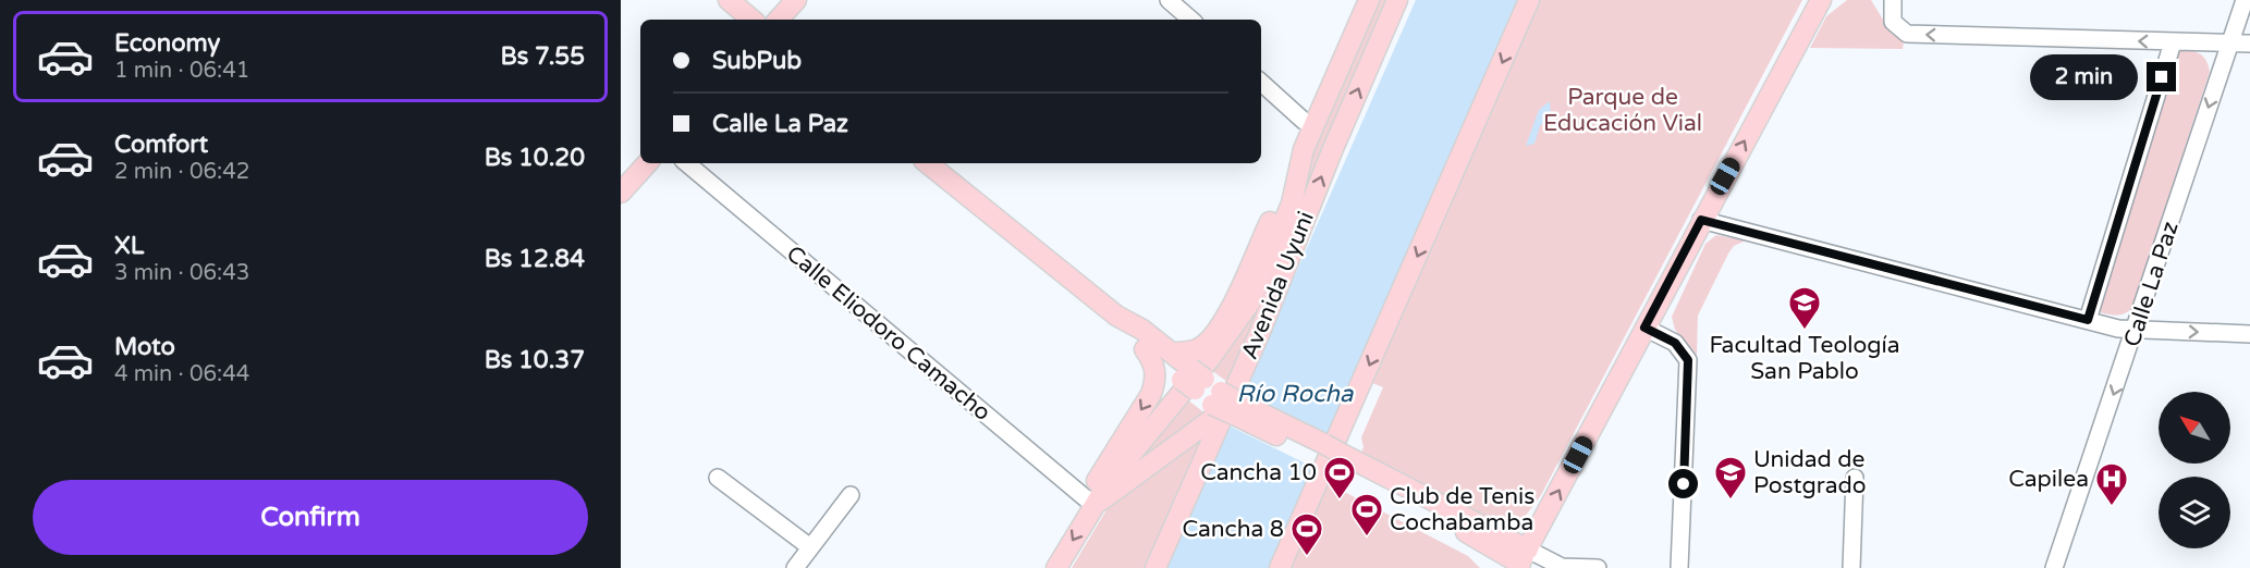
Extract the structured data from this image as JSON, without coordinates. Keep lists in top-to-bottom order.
{
  "streets": {
    "main road": ["Avenida Uyuni"],
    "street": ["Calle La Paz", "Calle Eliodoro Camacho"]
  },
  "crossings": [
    ["Avenida Uyuni", "Calle Eliodoro Camacho"]
  ],
  "water": ["Río Rocha"],
  "parks": ["Parque de Educación Vial"],
  "places": {
    "school or university": ["Facultad Teología San Pablo", "Unidad de Postgrado"],
    "sports": ["Cancha 10", "Club de Tenis Cochabamba", "Cancha 8"],
    "hospital": ["Capilea"]
  },
  "north": "top left",
  "page": {
    "list": [
      {
        "name": "Economy",
        "note": "1 min · 06:41",
        "value": "Bs 7.55"
      },
      {
        "name": "Comfort",
        "note": "2 min · 06:42",
        "value": "Bs 10.20"
      },
      {
        "name": "XL",
        "note": "3 min · 06:43",
        "value": "Bs 12.84"
      },
      {
        "name": "Moto",
        "note": "4 min · 06:44",
        "value": "Bs 10.37"
      }
    ],
    "banner": ["SubPub", "Calle La Paz"],
    "bubble": "2 min",
    "buttons": "Confirm"
  }
}
